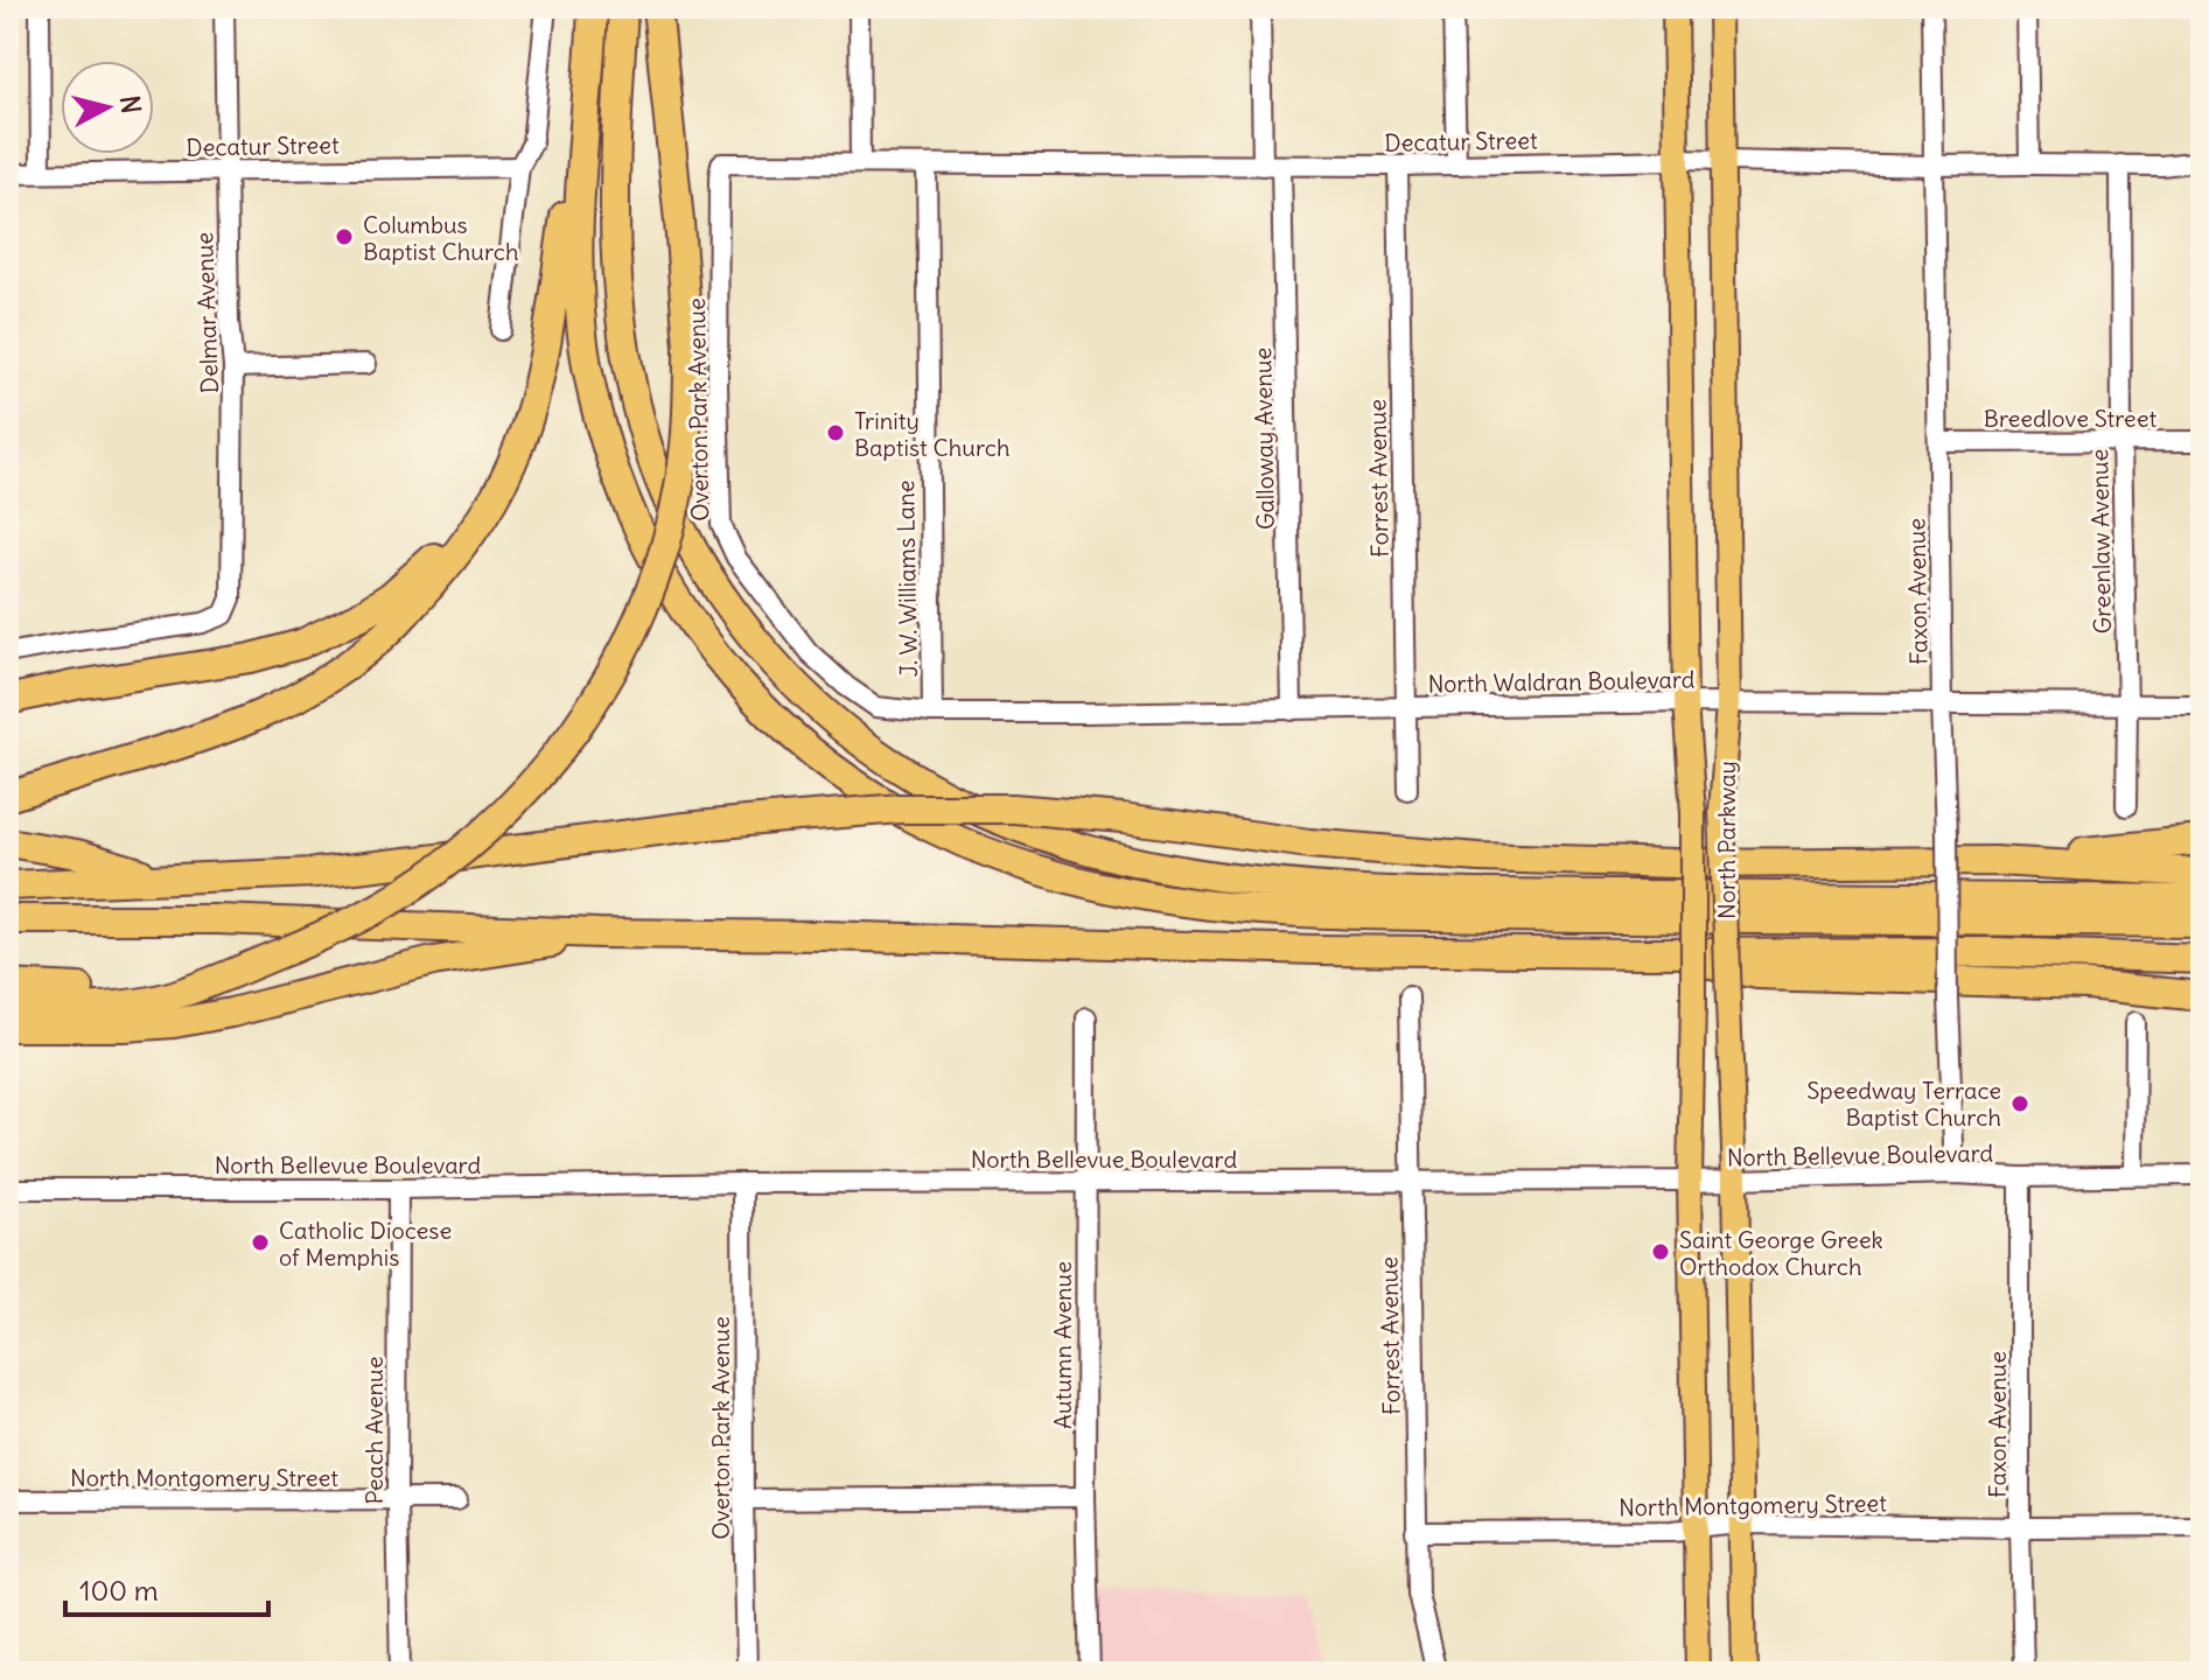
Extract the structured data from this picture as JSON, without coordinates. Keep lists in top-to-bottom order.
{
  "streets": {
    "main road": ["North Parkway"],
    "street": [
      "Decatur Street",
      "Delmar Avenue",
      "Overton Park Avenue",
      "Breedlove Street",
      "Galloway Avenue",
      "Forrest Avenue",
      "Greenlaw Avenue",
      "J. W. Williams Lane",
      "Faxon Avenue",
      "North Waldran Boulevard",
      "North Bellevue Boulevard",
      "Autumn Avenue",
      "Peach Avenue",
      "North Montgomery Street"
    ]
  },
  "crossings": [
    ["Decatur Street", "Delmar Avenue"],
    ["Decatur Street", "Overton Park Avenue"],
    ["Decatur Street", "Galloway Avenue"],
    ["Decatur Street", "Forrest Avenue"],
    ["Decatur Street", "Greenlaw Avenue"],
    ["Decatur Street", "J. W. Williams Lane"],
    ["Decatur Street", "Faxon Avenue"],
    ["Decatur Street", "North Parkway"],
    ["Overton Park Avenue", "J. W. Williams Lane"],
    ["Overton Park Avenue", "North Waldran Boulevard"],
    ["Overton Park Avenue", "North Bellevue Boulevard"],
    ["Breedlove Street", "Greenlaw Avenue"],
    ["Breedlove Street", "Faxon Avenue"],
    ["Galloway Avenue", "North Waldran Boulevard"],
    ["Forrest Avenue", "North Waldran Boulevard"],
    ["Forrest Avenue", "North Bellevue Boulevard"],
    ["Forrest Avenue", "North Montgomery Street"],
    ["Greenlaw Avenue", "North Waldran Boulevard"],
    ["J. W. Williams Lane", "North Waldran Boulevard"],
    ["Faxon Avenue", "North Waldran Boulevard"],
    ["Faxon Avenue", "North Bellevue Boulevard"],
    ["Faxon Avenue", "North Montgomery Street"],
    ["North Waldran Boulevard", "North Parkway"],
    ["North Parkway", "North Bellevue Boulevard"],
    ["North Parkway", "North Montgomery Street"],
    ["North Bellevue Boulevard", "Autumn Avenue"],
    ["North Bellevue Boulevard", "Peach Avenue"],
    ["Peach Avenue", "North Montgomery Street"]
  ],
  "places": [
    "Columbus Baptist Church",
    "Trinity Baptist Church",
    "Speedway Terrace Baptist Church",
    "Catholic Diocese of Memphis",
    "Saint George Greek Orthodox Church"
  ],
  "scale_bar": "100 m",
  "north": "right"
}
